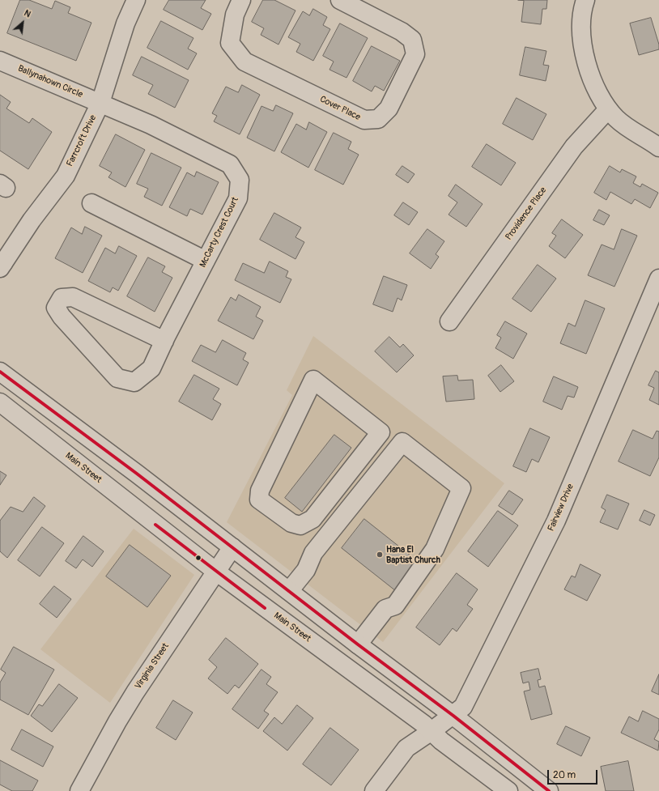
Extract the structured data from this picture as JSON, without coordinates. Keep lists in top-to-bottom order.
{
  "streets": {
    "street": [
      "Ballynahown Circle",
      "Cover Place",
      "Farrcroft Drive",
      "Providence Place",
      "McCarty Crest Court",
      "Main Street",
      "Fairview Drive",
      "Virginia Street"
    ]
  },
  "crossings": [
    ["Ballynahown Circle", "Farrcroft Drive"],
    ["Ballynahown Circle", "McCarty Crest Court"],
    ["Farrcroft Drive", "McCarty Crest Court"],
    ["Main Street", "Fairview Drive"],
    ["Main Street", "Virginia Street"]
  ],
  "places": ["Hana El Baptist Church"],
  "scale_bar": "20 m",
  "north": "top right"
}
